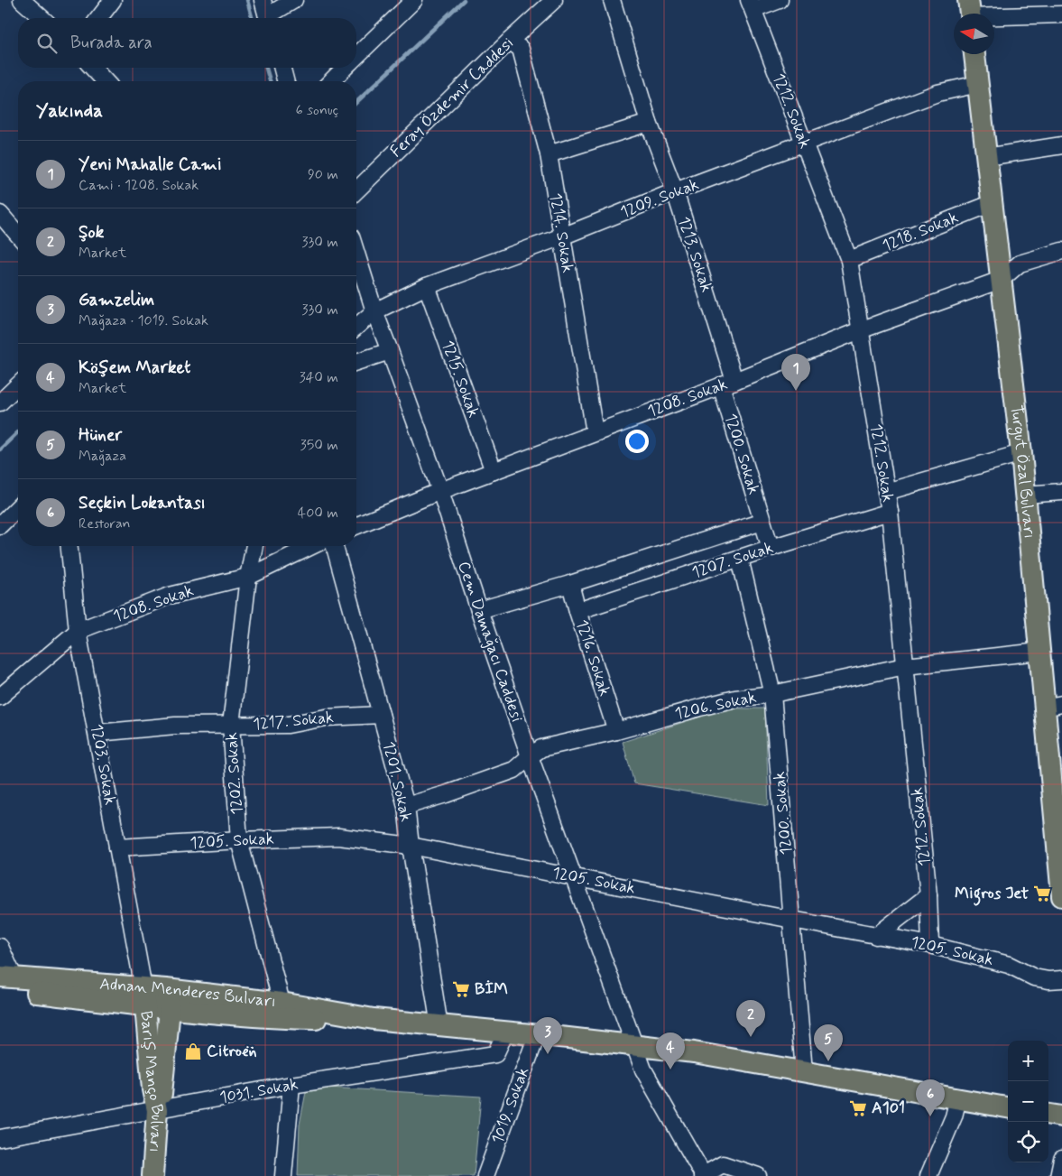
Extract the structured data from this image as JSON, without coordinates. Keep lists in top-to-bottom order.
{
  "streets": {
    "main road": ["Turgut Özal Bulvarı", "Adnan Menderes Bulvarı", "Barış Manço Bulvarı"],
    "street": [
      "Feray Özdemir Caddesi",
      "1212. Sokak",
      "1209. Sokak",
      "1218. Sokak",
      "1214. Sokak",
      "1213. Sokak",
      "1215. Sokak",
      "1208. Sokak",
      "1200. Sokak",
      "1207. Sokak",
      "Cem Damağacı Caddesi",
      "1216. Sokak",
      "1206. Sokak",
      "1217. Sokak",
      "1203. Sokak",
      "1202. Sokak",
      "1201. Sokak",
      "1205. Sokak",
      "1031. Sokak",
      "1019. Sokak"
    ]
  },
  "crossings": [
    ["Feray Özdemir Caddesi", "1214. Sokak"],
    ["1212. Sokak", "1209. Sokak"],
    ["1212. Sokak", "1218. Sokak"],
    ["1212. Sokak", "1208. Sokak"],
    ["1212. Sokak", "1207. Sokak"],
    ["1212. Sokak", "1206. Sokak"],
    ["1212. Sokak", "1205. Sokak"],
    ["1209. Sokak", "1214. Sokak"],
    ["1209. Sokak", "1213. Sokak"],
    ["1209. Sokak", "1215. Sokak"],
    ["1209. Sokak", "Turgut Özal Bulvarı"],
    ["1209. Sokak", "Cem Damağacı Caddesi"],
    ["1218. Sokak", "Turgut Özal Bulvarı"],
    ["1214. Sokak", "1208. Sokak"],
    ["1213. Sokak", "1208. Sokak"],
    ["1213. Sokak", "1200. Sokak"],
    ["1215. Sokak", "1208. Sokak"],
    ["1208. Sokak", "1200. Sokak"],
    ["1208. Sokak", "Turgut Özal Bulvarı"],
    ["1208. Sokak", "Cem Damağacı Caddesi"],
    ["1208. Sokak", "1203. Sokak"],
    ["1208. Sokak", "1202. Sokak"],
    ["1200. Sokak", "1207. Sokak"],
    ["1200. Sokak", "1206. Sokak"],
    ["1200. Sokak", "1205. Sokak"],
    ["1200. Sokak", "Adnan Menderes Bulvarı"],
    ["Turgut Özal Bulvarı", "1206. Sokak"],
    ["1207. Sokak", "Cem Damağacı Caddesi"],
    ["1207. Sokak", "1216. Sokak"],
    ["Cem Damağacı Caddesi", "1206. Sokak"],
    ["Cem Damağacı Caddesi", "1205. Sokak"],
    ["Cem Damağacı Caddesi", "Adnan Menderes Bulvarı"],
    ["1216. Sokak", "1206. Sokak"],
    ["1206. Sokak", "1201. Sokak"],
    ["1217. Sokak", "1203. Sokak"],
    ["1217. Sokak", "1202. Sokak"],
    ["1217. Sokak", "1201. Sokak"],
    ["1203. Sokak", "1205. Sokak"],
    ["1203. Sokak", "Adnan Menderes Bulvarı"],
    ["1203. Sokak", "Barış Manço Bulvarı"],
    ["1202. Sokak", "1205. Sokak"],
    ["1202. Sokak", "Adnan Menderes Bulvarı"],
    ["1201. Sokak", "1205. Sokak"],
    ["1201. Sokak", "Adnan Menderes Bulvarı"],
    ["Adnan Menderes Bulvarı", "Barış Manço Bulvarı"],
    ["Adnan Menderes Bulvarı", "1031. Sokak"],
    ["Adnan Menderes Bulvarı", "1019. Sokak"],
    ["Barış Manço Bulvarı", "1031. Sokak"]
  ],
  "places": {
    "supermarket": ["Migros Jet", "BİM", "A101"],
    "shop": ["Citroën"]
  },
  "north": "left",
  "page": {
    "search": "Burada ara",
    "heading": ["Yakında", "6 sonuç"],
    "list": [
      {
        "mark": "1",
        "name": "Yeni Mahalle Cami",
        "note": "Cami · 1208. Sokak",
        "value": "90 m"
      },
      {
        "mark": "2",
        "name": "Şok",
        "note": "Market",
        "value": "330 m"
      },
      {
        "mark": "3",
        "name": "Gamzelim",
        "note": "Mağaza · 1019. Sokak",
        "value": "330 m"
      },
      {
        "mark": "4",
        "name": "Köşem Market",
        "note": "Market",
        "value": "340 m"
      },
      {
        "mark": "5",
        "name": "Hüner",
        "note": "Mağaza",
        "value": "350 m"
      },
      {
        "mark": "6",
        "name": "Seçkin Lokantası",
        "note": "Restoran",
        "value": "400 m"
      }
    ],
    "pins": [
      "1",
      "2",
      "3",
      "5",
      "4",
      "6"
    ],
    "map_buttons": ["+", "−"]
  }
}
